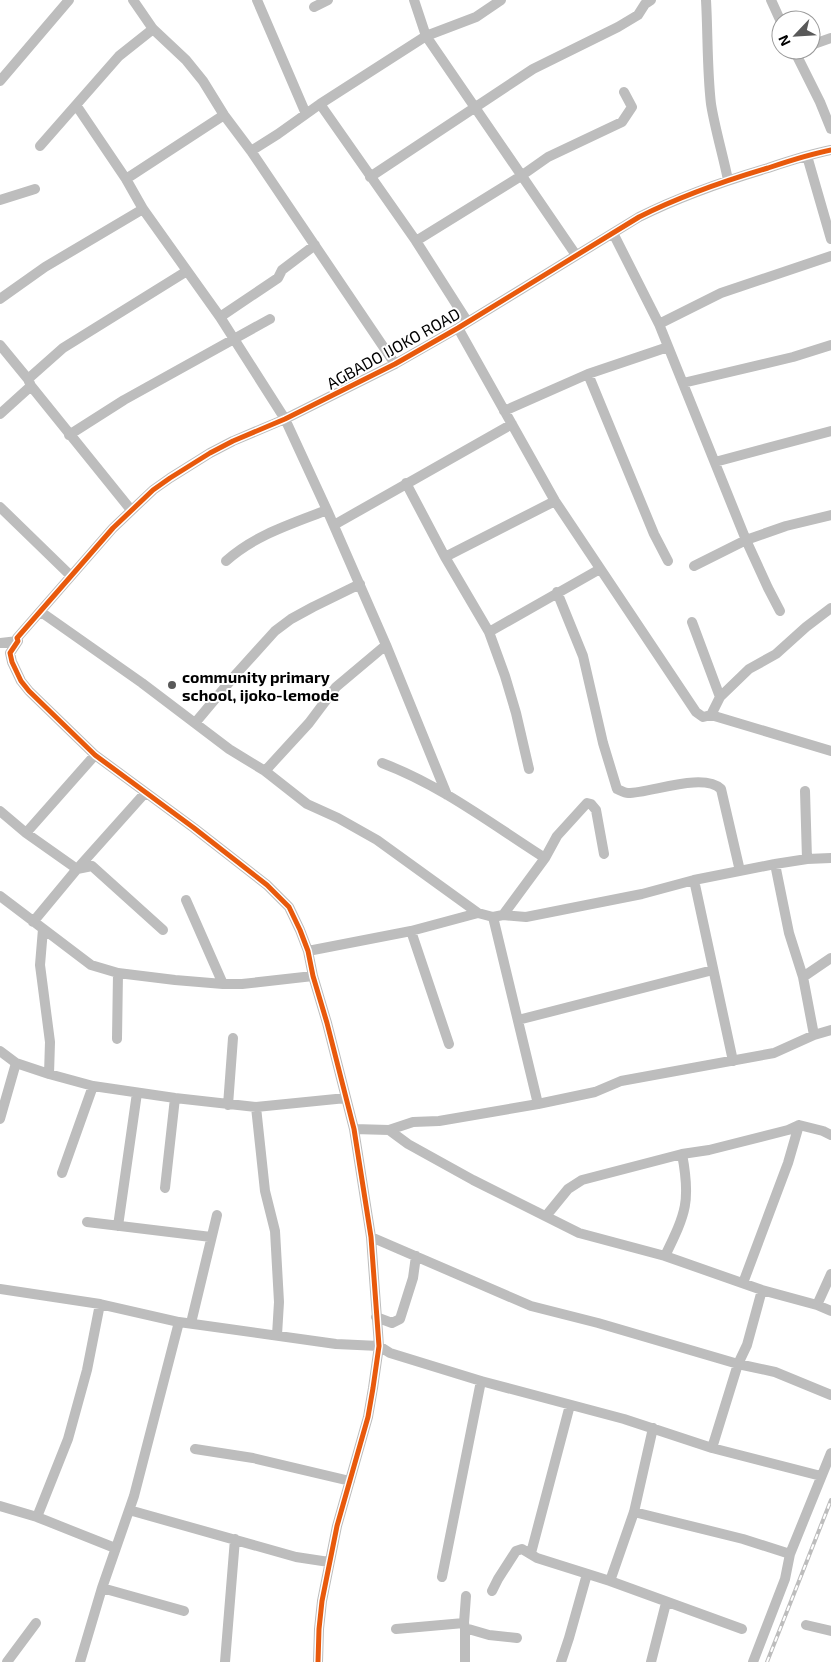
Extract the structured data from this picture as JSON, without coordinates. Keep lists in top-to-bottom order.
{
  "streets": {
    "street": ["AGBADO IJOKO ROAD"]
  },
  "places": ["community primary school, ijoko-lemode"],
  "north": "bottom left"
}
